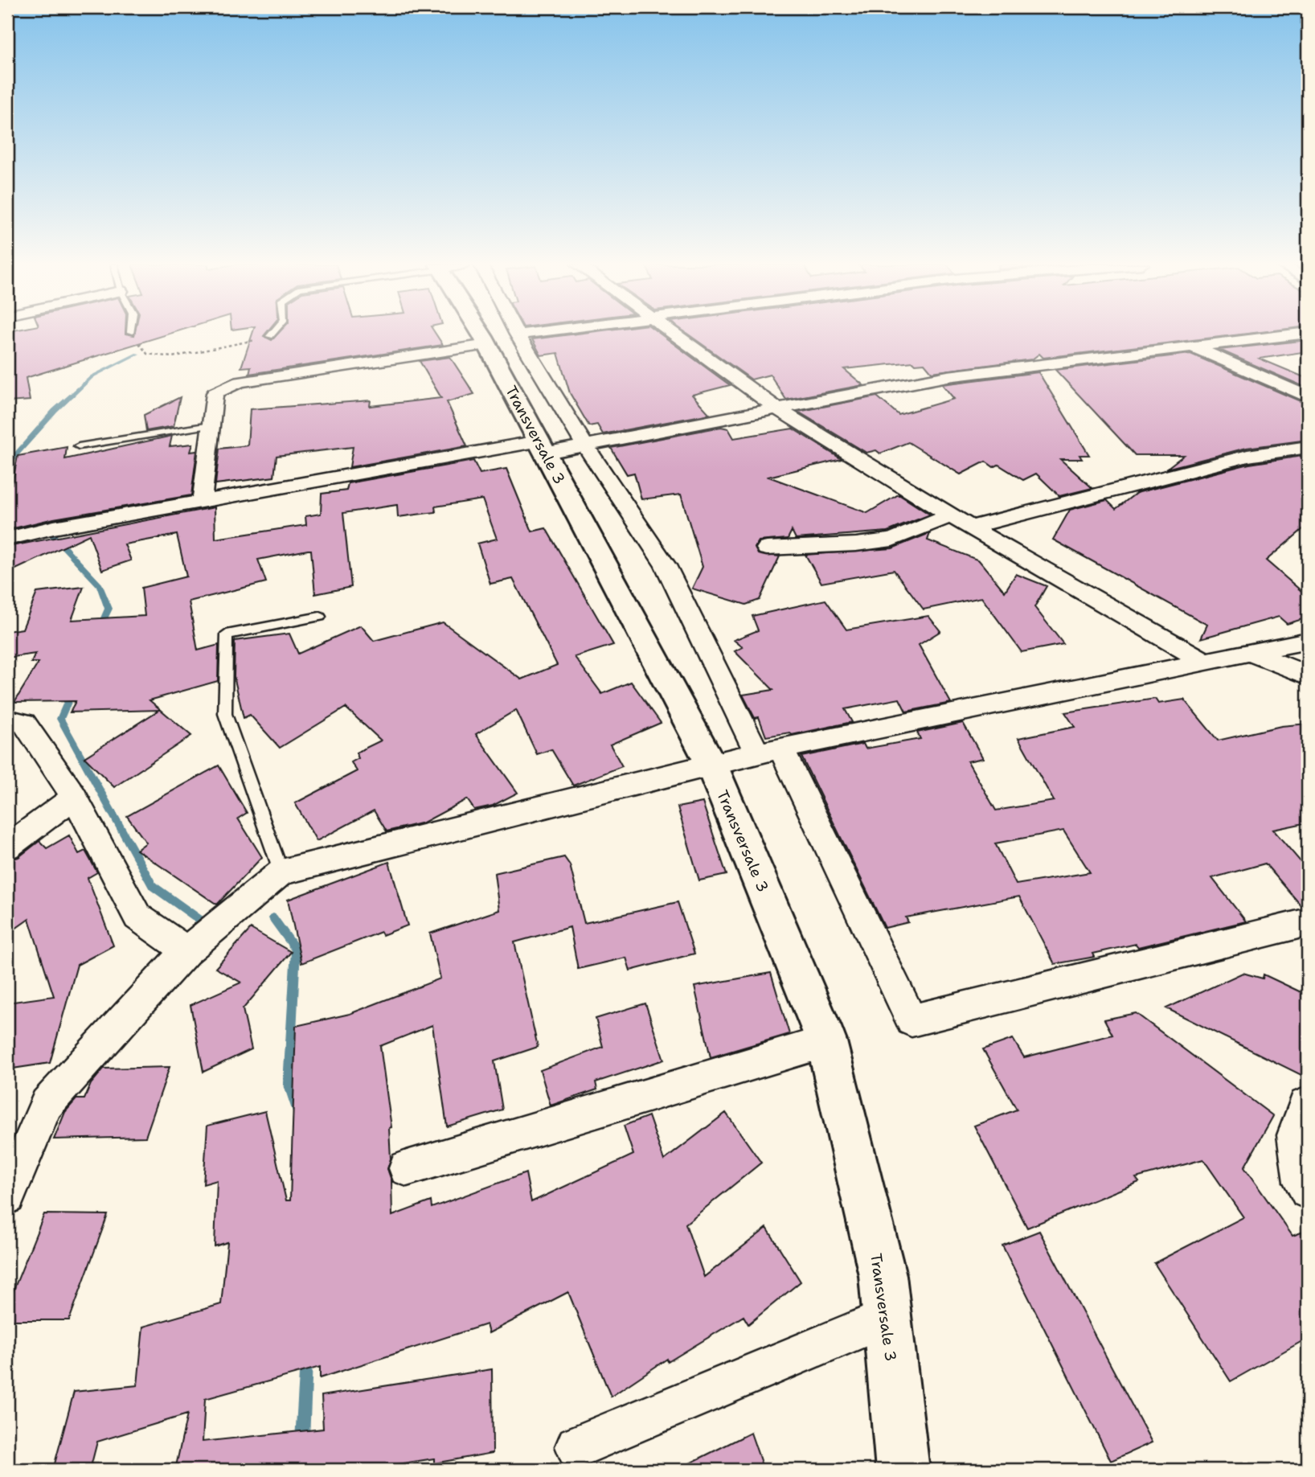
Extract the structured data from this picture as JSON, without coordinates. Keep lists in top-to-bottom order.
{
  "streets": {
    "main road": ["Transversale 3"]
  }
}
